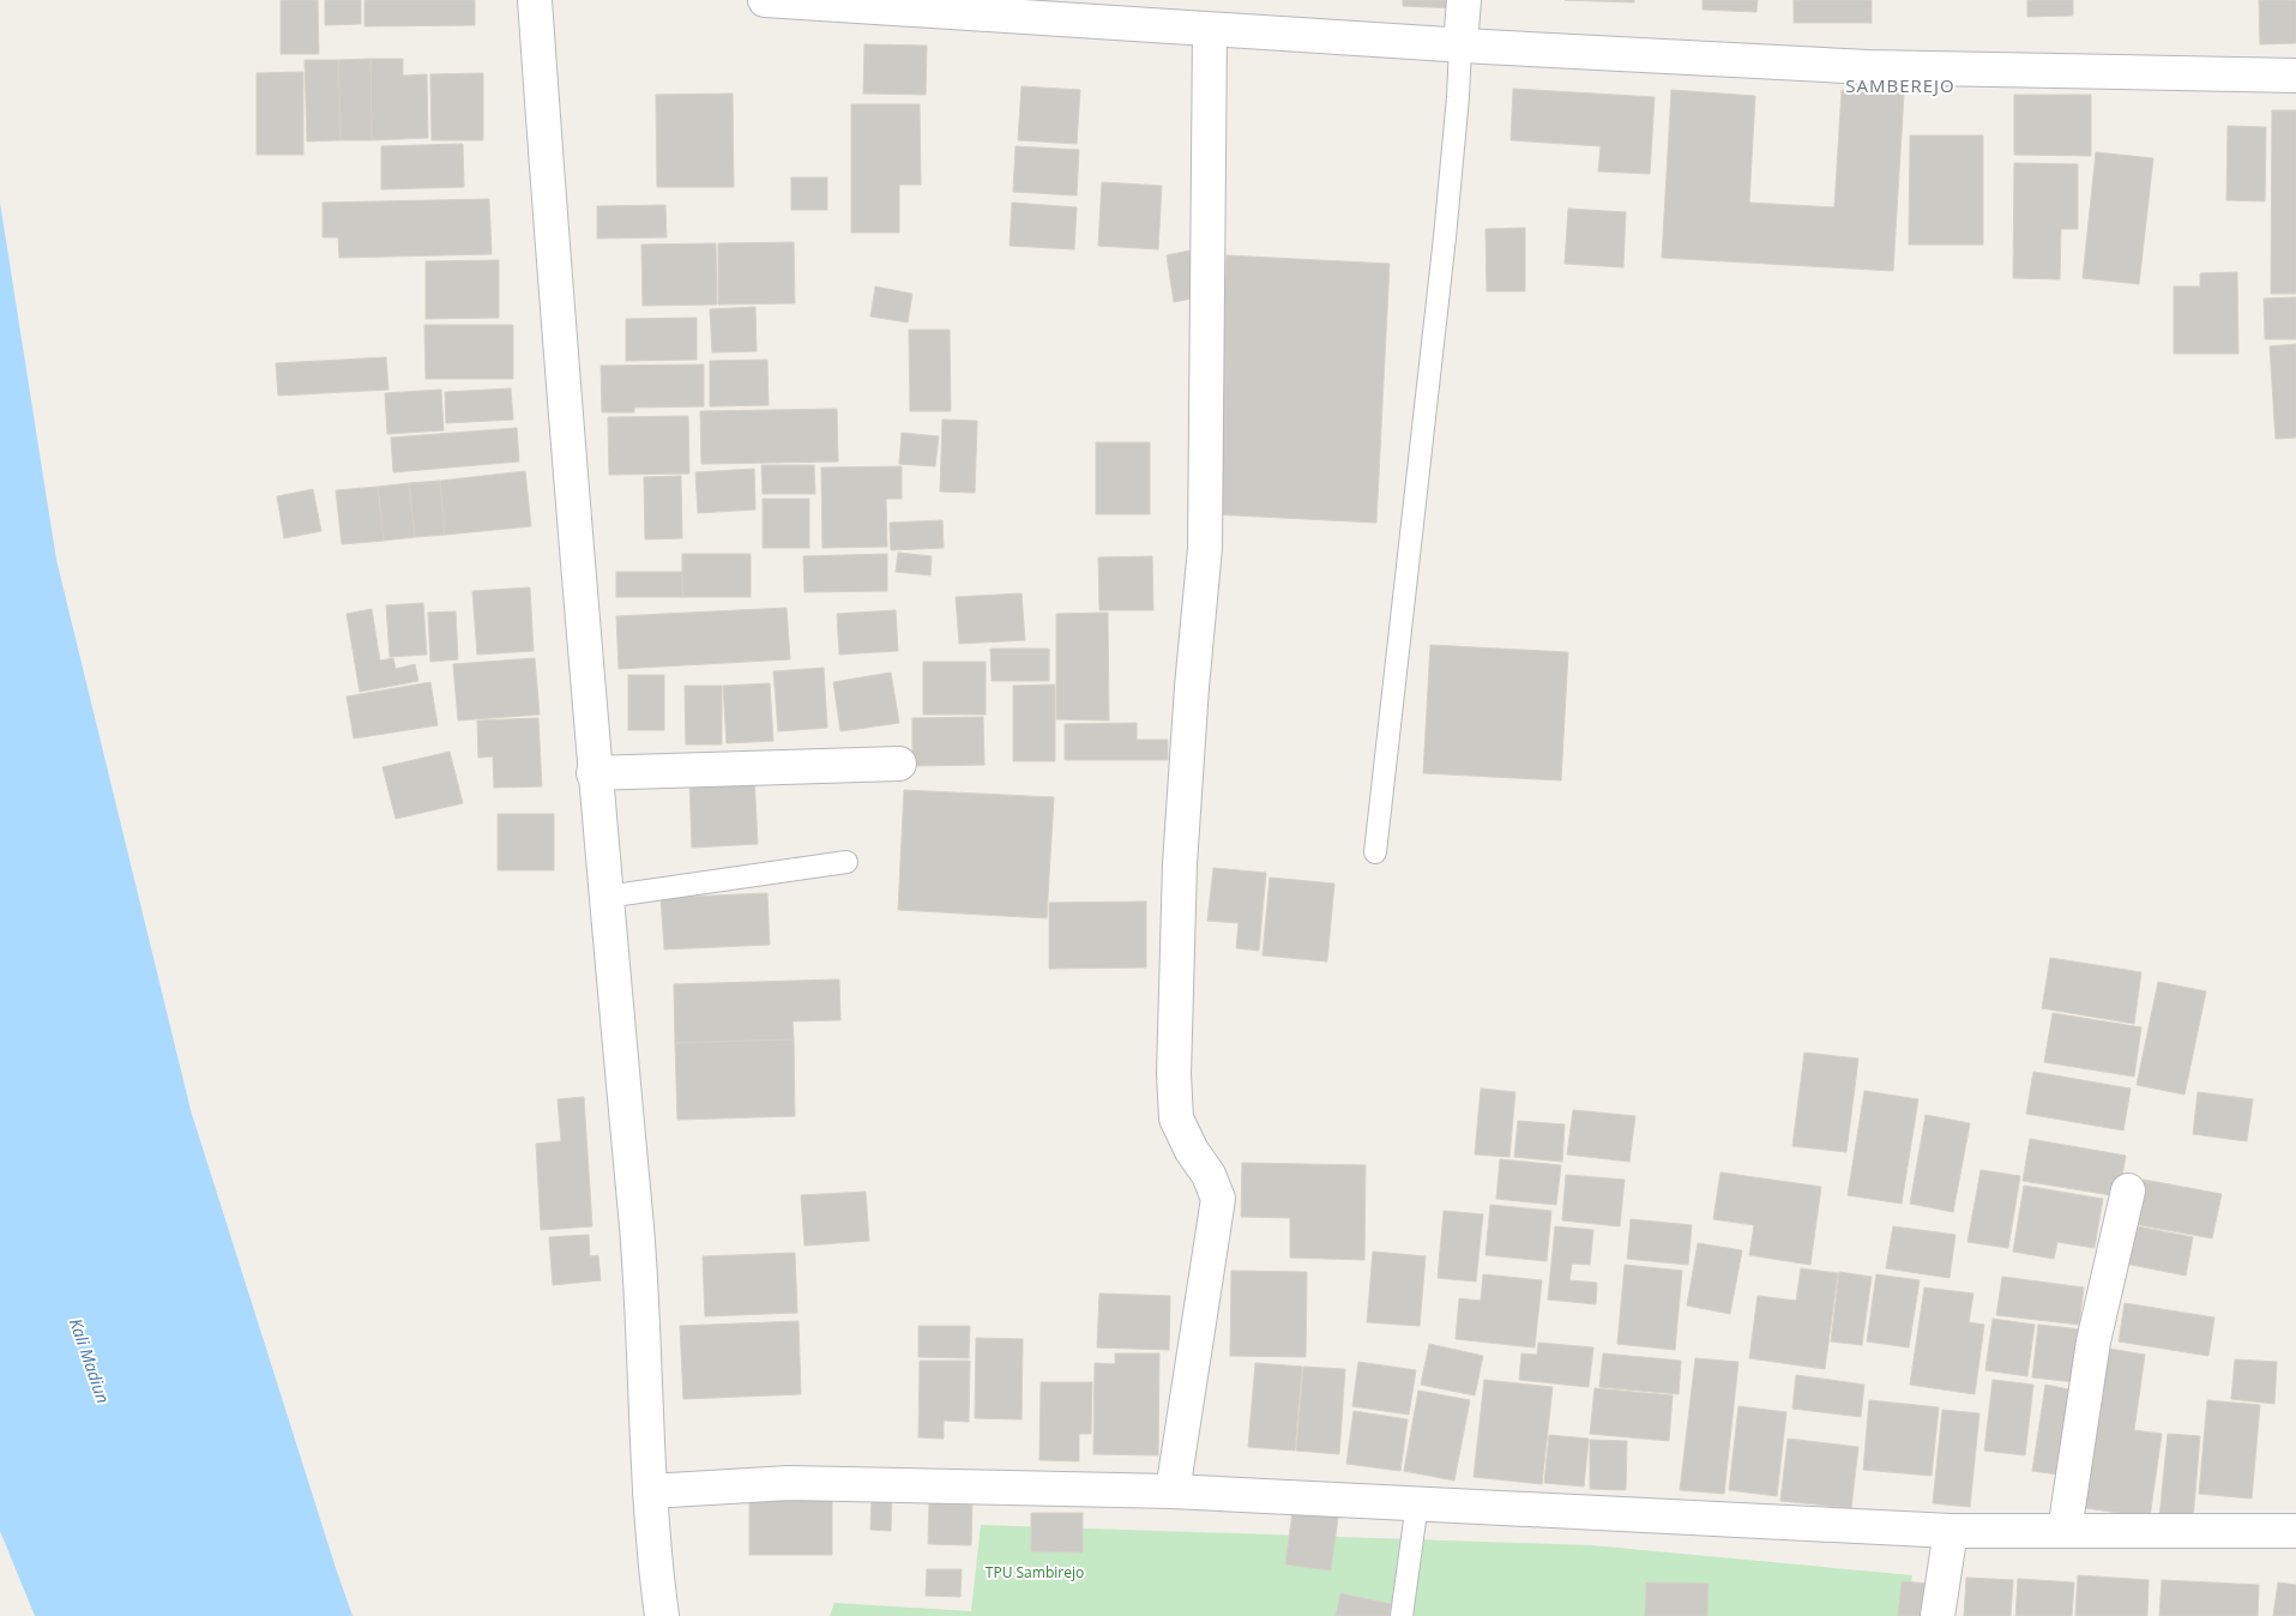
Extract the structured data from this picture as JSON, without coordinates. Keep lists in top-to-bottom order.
{
  "districts": ["SAMBEREJO"],
  "water": ["Kali Madiun"],
  "parks": ["TPU Sambirejo"]
}
